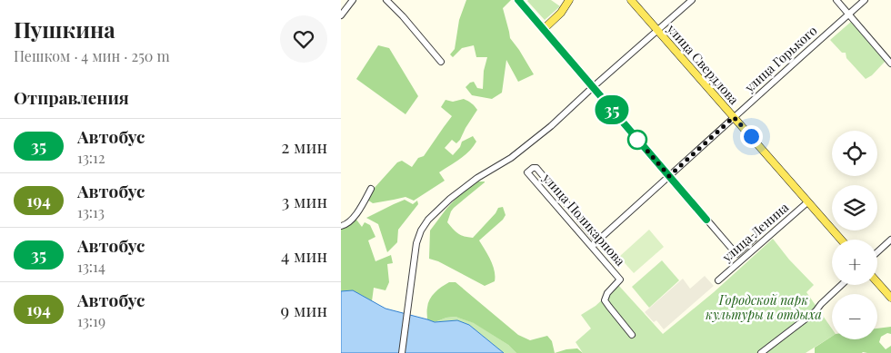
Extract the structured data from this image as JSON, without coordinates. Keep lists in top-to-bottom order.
{
  "streets": {
    "main road": ["улица Свердлова"],
    "street": ["улица Горького", "улица Поликарпова", "улица Ленина"]
  },
  "crossings": [
    ["улица Горького", "улица Свердлова"],
    ["улица Горького", "улица Поликарпова"],
    ["улица Горького", "улица Ленина"],
    ["улица Свердлова", "улица Ленина"]
  ],
  "parks": ["Городской парк культуры и отдыха"],
  "lines": ["bus line 35"],
  "page": {
    "heading": [
      ["Пушкина", "Пешком · 4 мин · 250 m"],
      "Отправления"
    ],
    "on_map": "35",
    "list": [
      {
        "mark": "35",
        "name": "Автобус",
        "note": "13:12",
        "value": "2 мин"
      },
      {
        "mark": "194",
        "name": "Автобус",
        "note": "13:13",
        "value": "3 мин"
      },
      {
        "mark": "35",
        "name": "Автобус",
        "note": "13:14",
        "value": "4 мин"
      },
      {
        "mark": "194",
        "name": "Автобус",
        "note": "13:19",
        "value": "9 мин"
      }
    ],
    "map_buttons": ["+", "−"]
  }
}
